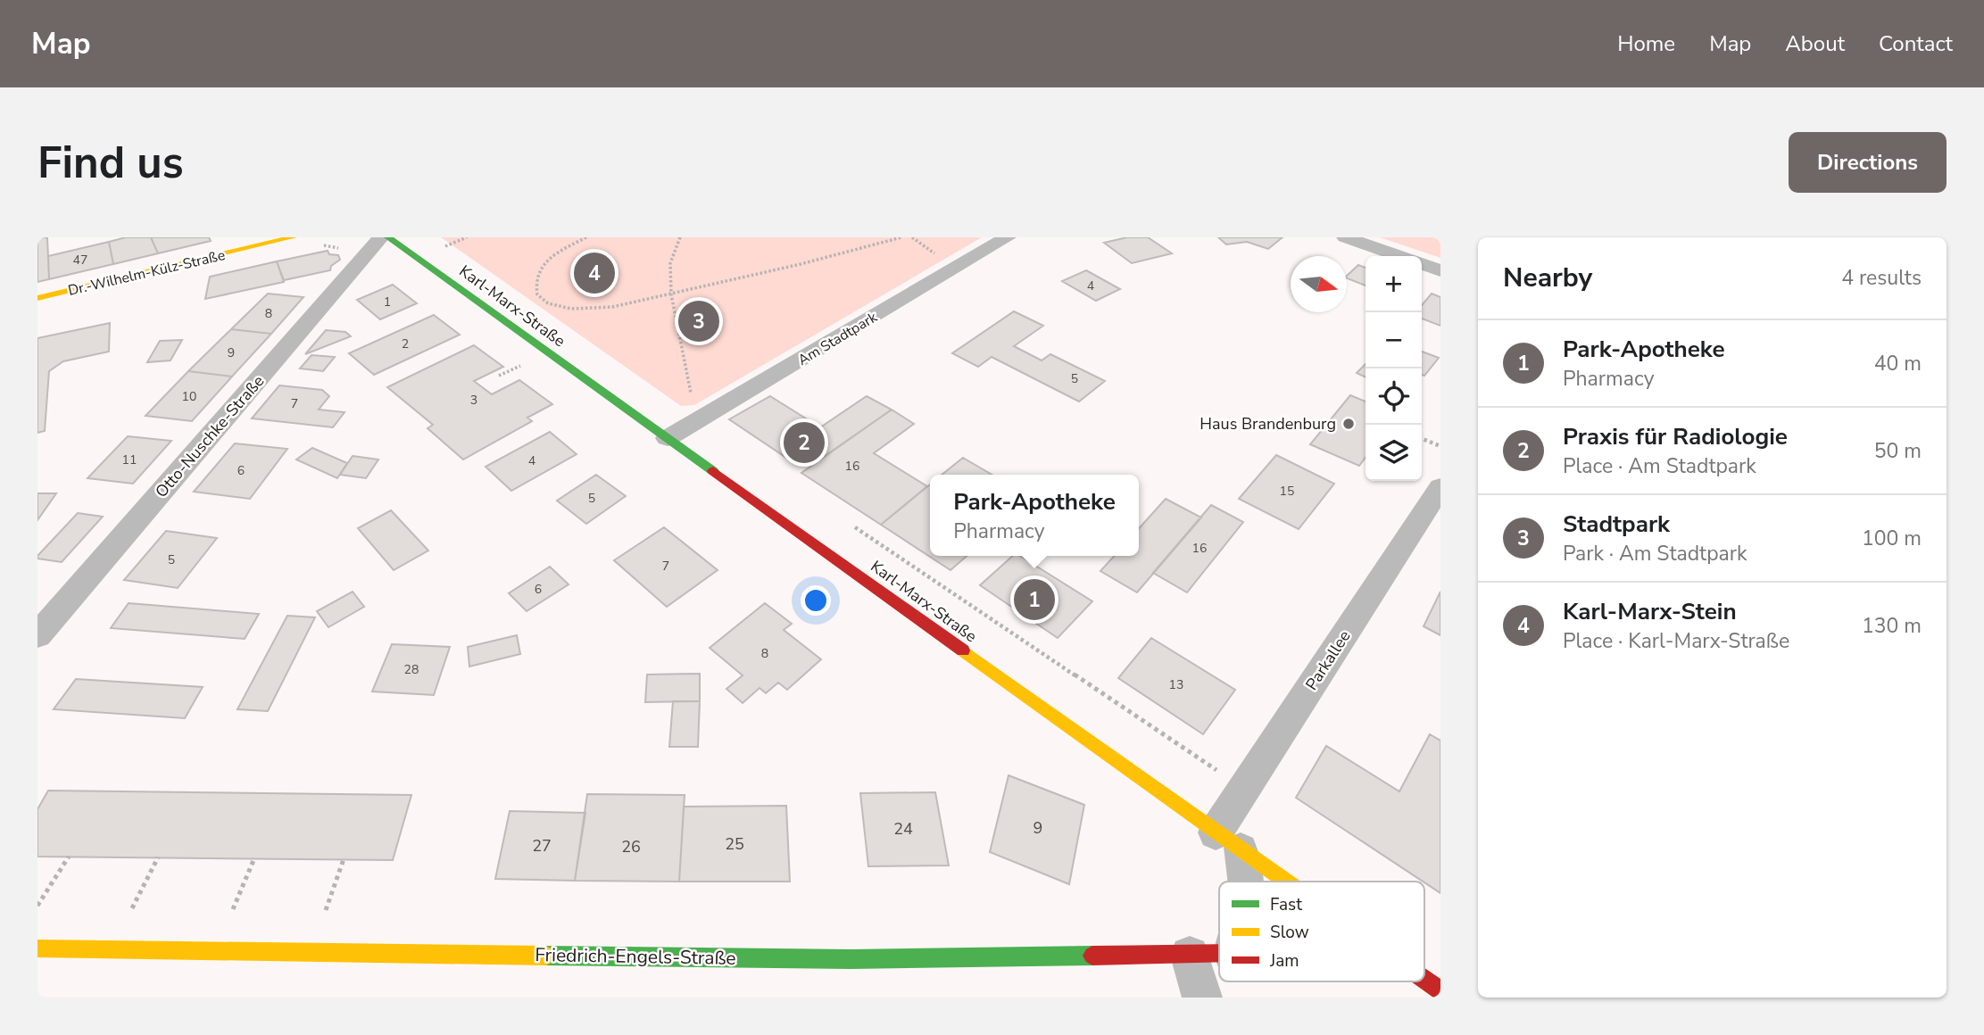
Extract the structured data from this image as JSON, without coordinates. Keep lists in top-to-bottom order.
{
  "streets": {
    "street": [
      "Dr.-Wilhelm-Külz-Straße",
      "Karl-Marx-Straße",
      "Am Stadtpark",
      "Otto-Nuschke-Straße",
      "Parkallee",
      "Friedrich-Engels-Straße"
    ]
  },
  "crossings": [
    ["Karl-Marx-Straße", "Am Stadtpark"],
    ["Karl-Marx-Straße", "Parkallee"]
  ],
  "places": ["Haus Brandenburg"],
  "house_numbers": [
    "47",
    "4",
    "1",
    "8",
    "2",
    "9",
    "5",
    "10",
    "3",
    "7",
    "11",
    "4",
    "16",
    "6",
    "15",
    "5",
    "16",
    "5",
    "7",
    "6",
    "8",
    "28",
    "13",
    "9",
    "24",
    "25",
    "27",
    "26"
  ],
  "legend": ["Fast", "Slow", "Jam"],
  "north": "right",
  "page": {
    "header": "Map",
    "nav": [
      "Home",
      "Map",
      "About",
      "Contact"
    ],
    "buttons": "Directions",
    "title": "Find us",
    "heading": ["Nearby", "4 results"],
    "pins": [
      "4",
      "3",
      "2",
      "1"
    ],
    "map_buttons": ["+", "−"],
    "list": [
      {
        "mark": "1",
        "name": "Park-Apotheke",
        "note": "Pharmacy",
        "value": "40 m"
      },
      {
        "mark": "2",
        "name": "Praxis für Radiologie",
        "note": "Place · Am Stadtpark",
        "value": "50 m"
      },
      {
        "mark": "3",
        "name": "Stadtpark",
        "note": "Park · Am Stadtpark",
        "value": "100 m"
      },
      {
        "mark": "4",
        "name": "Karl-Marx-Stein",
        "note": "Place · Karl-Marx-Straße",
        "value": "130 m"
      }
    ],
    "popup": ["Park-Apotheke", "Pharmacy"]
  }
}
